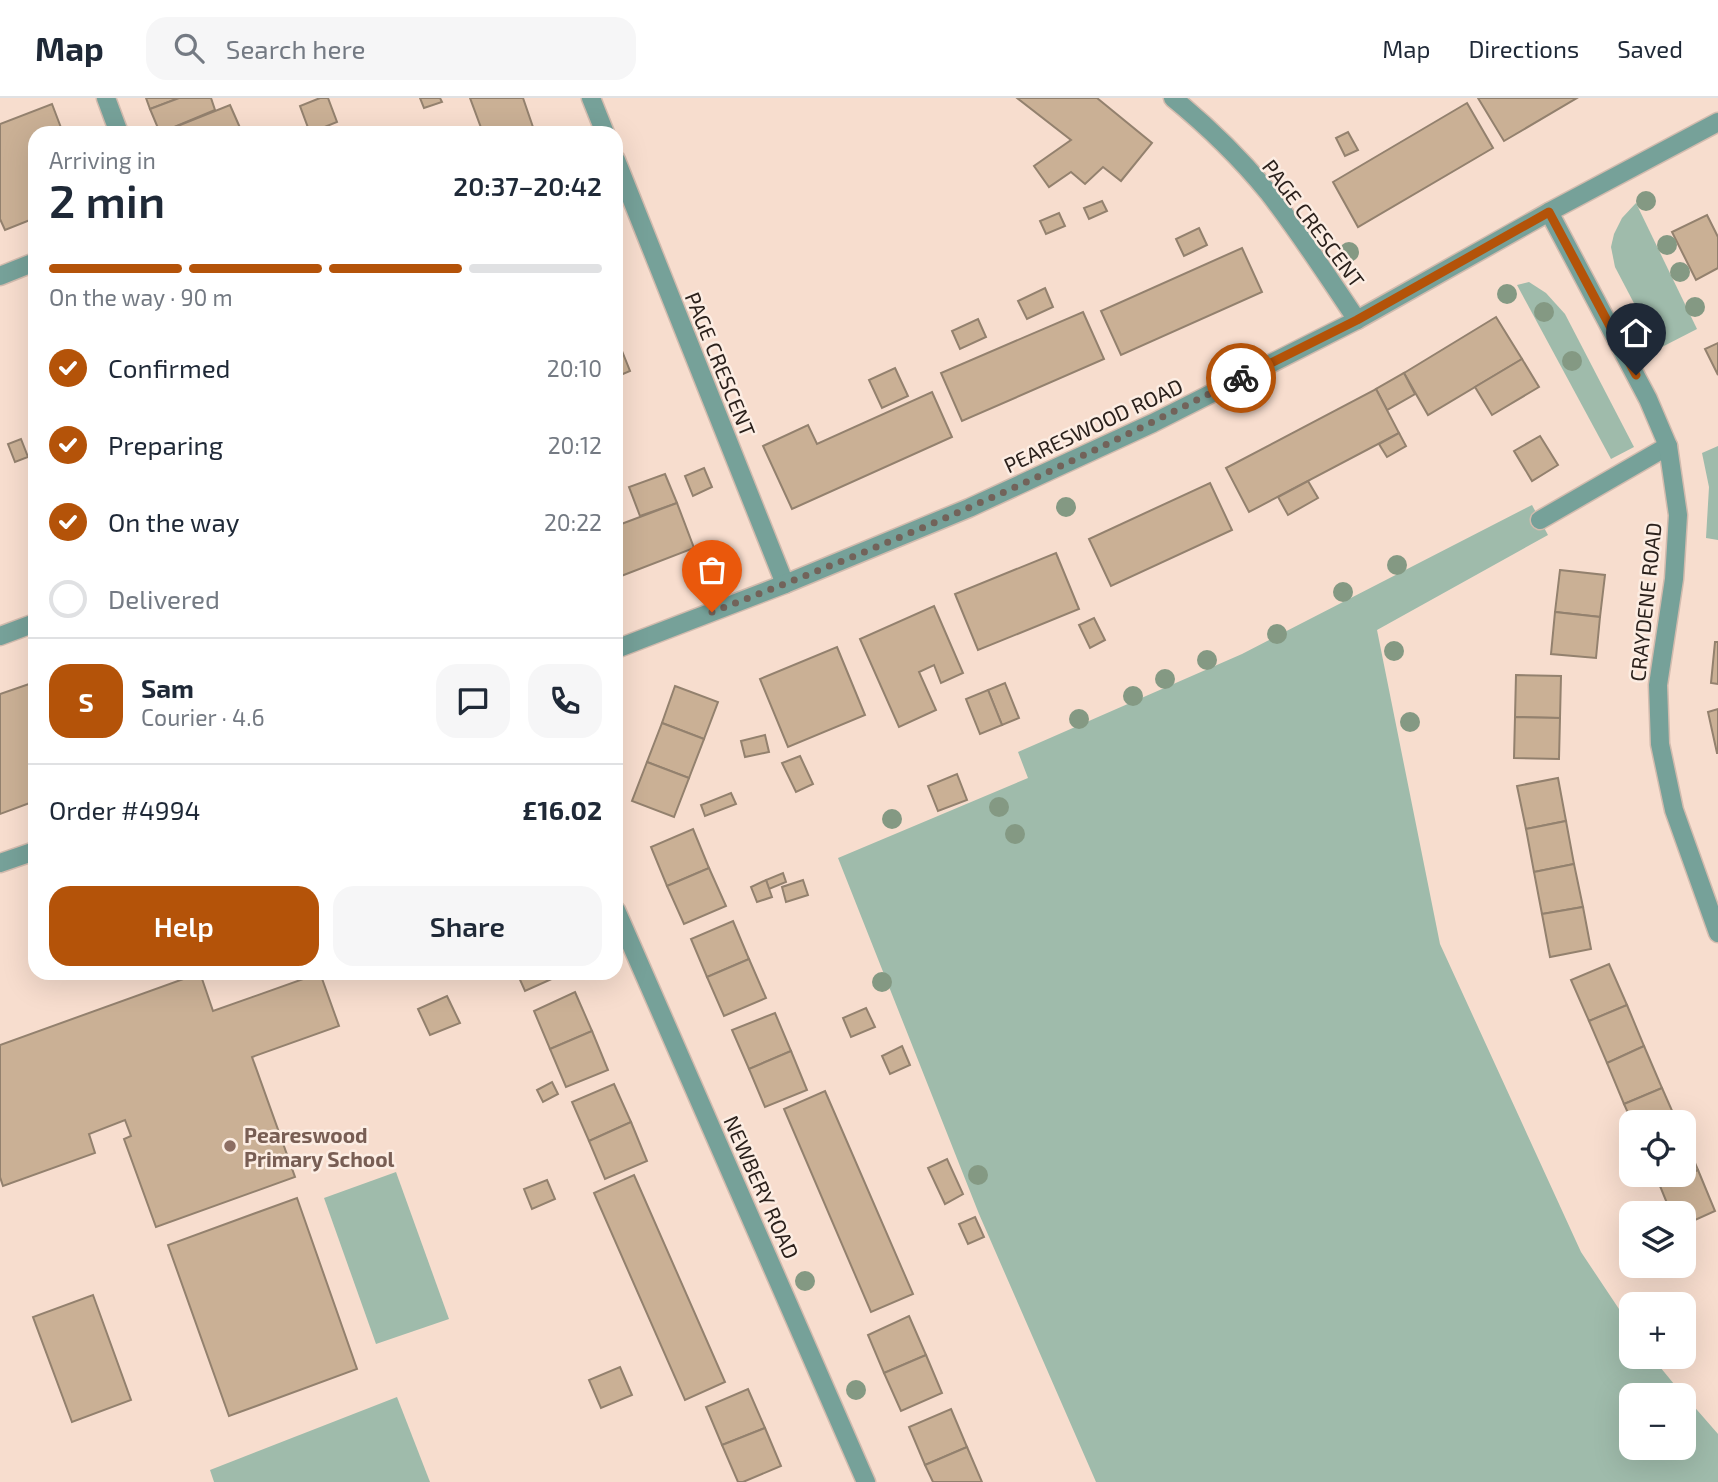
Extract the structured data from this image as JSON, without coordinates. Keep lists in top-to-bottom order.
{
  "streets": {
    "street": [
      "PAGE CRESCENT",
      "PEARESWOOD ROAD",
      "CRAYDENE ROAD",
      "NEWBERY ROAD"
    ]
  },
  "crossings": [
    ["PAGE CRESCENT", "PEARESWOOD ROAD"],
    ["PEARESWOOD ROAD", "CRAYDENE ROAD"]
  ],
  "places": ["Peareswood Primary School"],
  "page": {
    "header": "Map",
    "search": "Search here",
    "nav": ["Map", "Directions", "Saved"],
    "heading": ["2 min", "Arriving in", "20:37–20:42"],
    "panel": [
      "Sam",
      "Courier · 4.6",
      "Order #4994",
      "£16.02"
    ],
    "bar": "On the way · 90 m",
    "list": [
      ["Confirmed", "20:10"],
      ["Preparing", "20:12"],
      ["On the way", "20:22"],
      "Delivered"
    ],
    "round": "S",
    "buttons": ["Help", "Share"],
    "map_buttons": ["+", "−"]
  }
}
